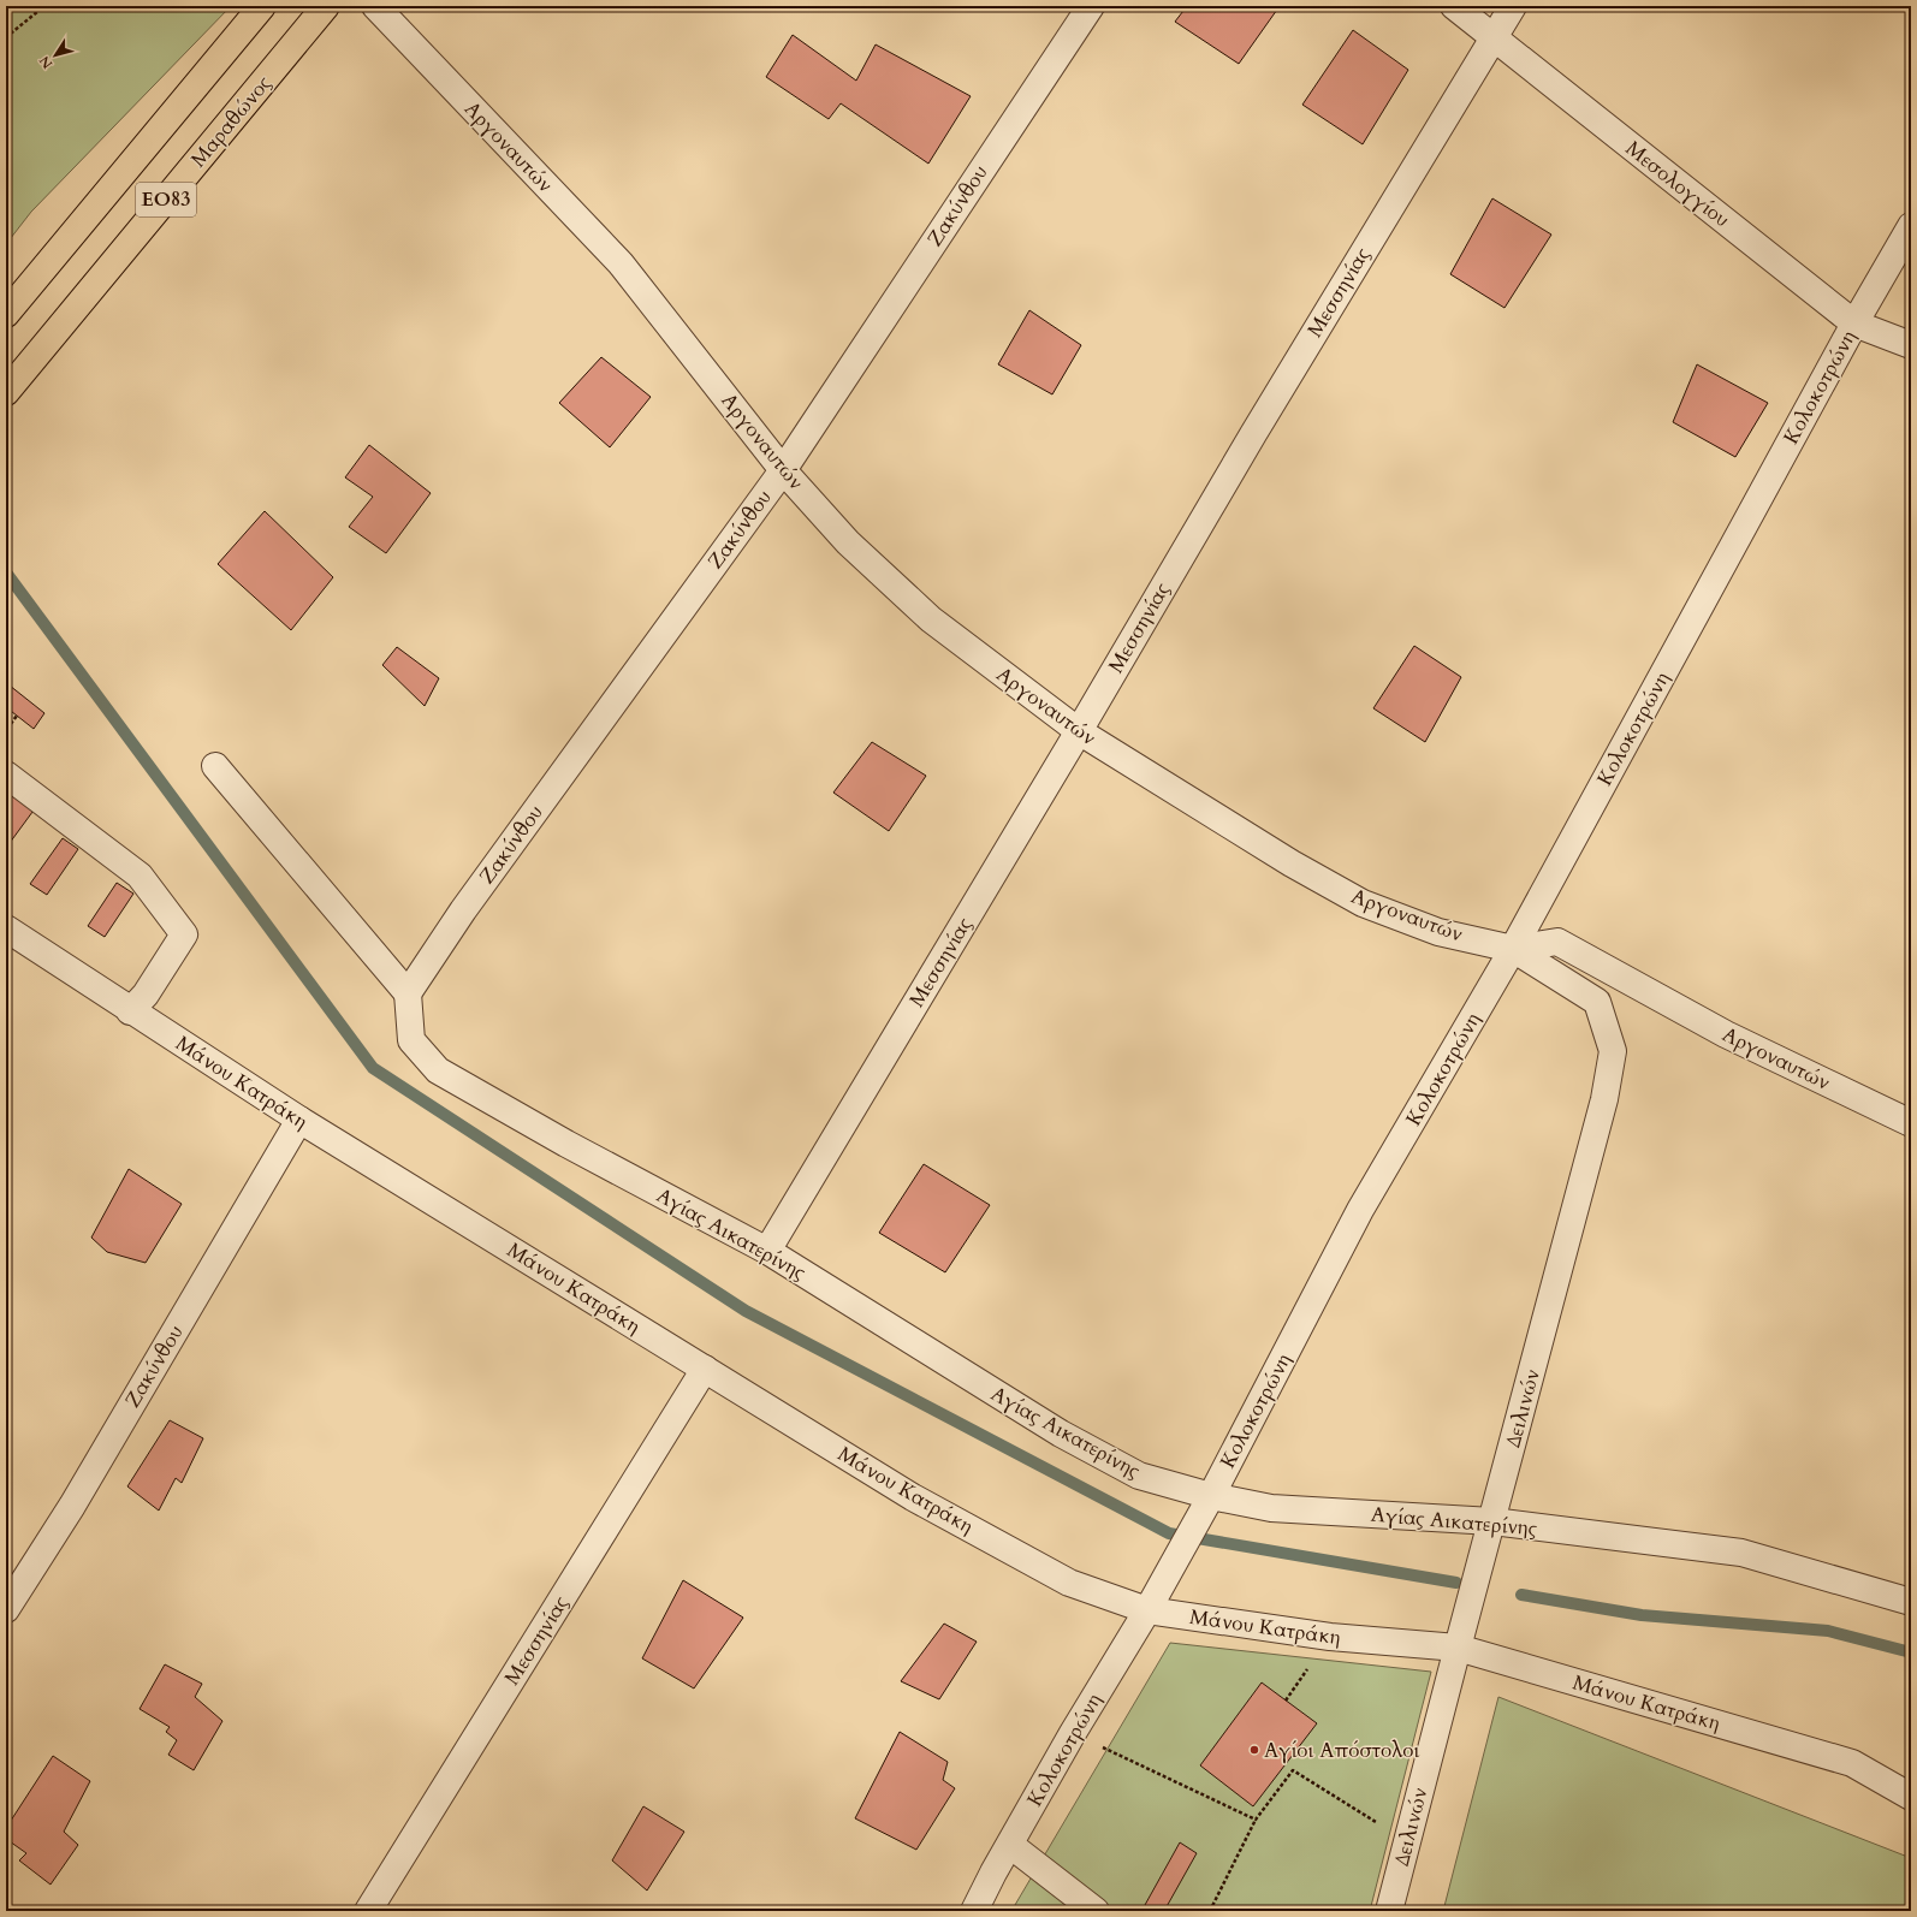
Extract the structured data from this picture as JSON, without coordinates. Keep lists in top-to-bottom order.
{
  "streets": {
    "main road": ["Μαραθώνος", "ΕΟ83"],
    "street": [
      "Αργοναυτών",
      "Μεσολογγίου",
      "Ζακύνθου",
      "Μεσσηνίας",
      "Κολοκοτρώνη",
      "Μάνου Κατράκη",
      "Αγίας Αικατερίνης",
      "Δειλινών"
    ]
  },
  "crossings": [
    ["Αργοναυτών", "Ζακύνθου"],
    ["Αργοναυτών", "Μεσσηνίας"],
    ["Αργοναυτών", "Κολοκοτρώνη"],
    ["Αργοναυτών", "Δειλινών"],
    ["Μεσολογγίου", "Μεσσηνίας"],
    ["Μεσολογγίου", "Κολοκοτρώνη"],
    ["Ζακύνθου", "Μάνου Κατράκη"],
    ["Ζακύνθου", "Αγίας Αικατερίνης"],
    ["Μεσσηνίας", "Μάνου Κατράκη"],
    ["Μεσσηνίας", "Αγίας Αικατερίνης"],
    ["Κολοκοτρώνη", "Μάνου Κατράκη"],
    ["Κολοκοτρώνη", "Αγίας Αικατερίνης"],
    ["Κολοκοτρώνη", "Δειλινών"],
    ["Μάνου Κατράκη", "Δειλινών"],
    ["Αγίας Αικατερίνης", "Δειλινών"]
  ],
  "places": ["Αγίοι Απόστολοι"],
  "north": "bottom left"
}
